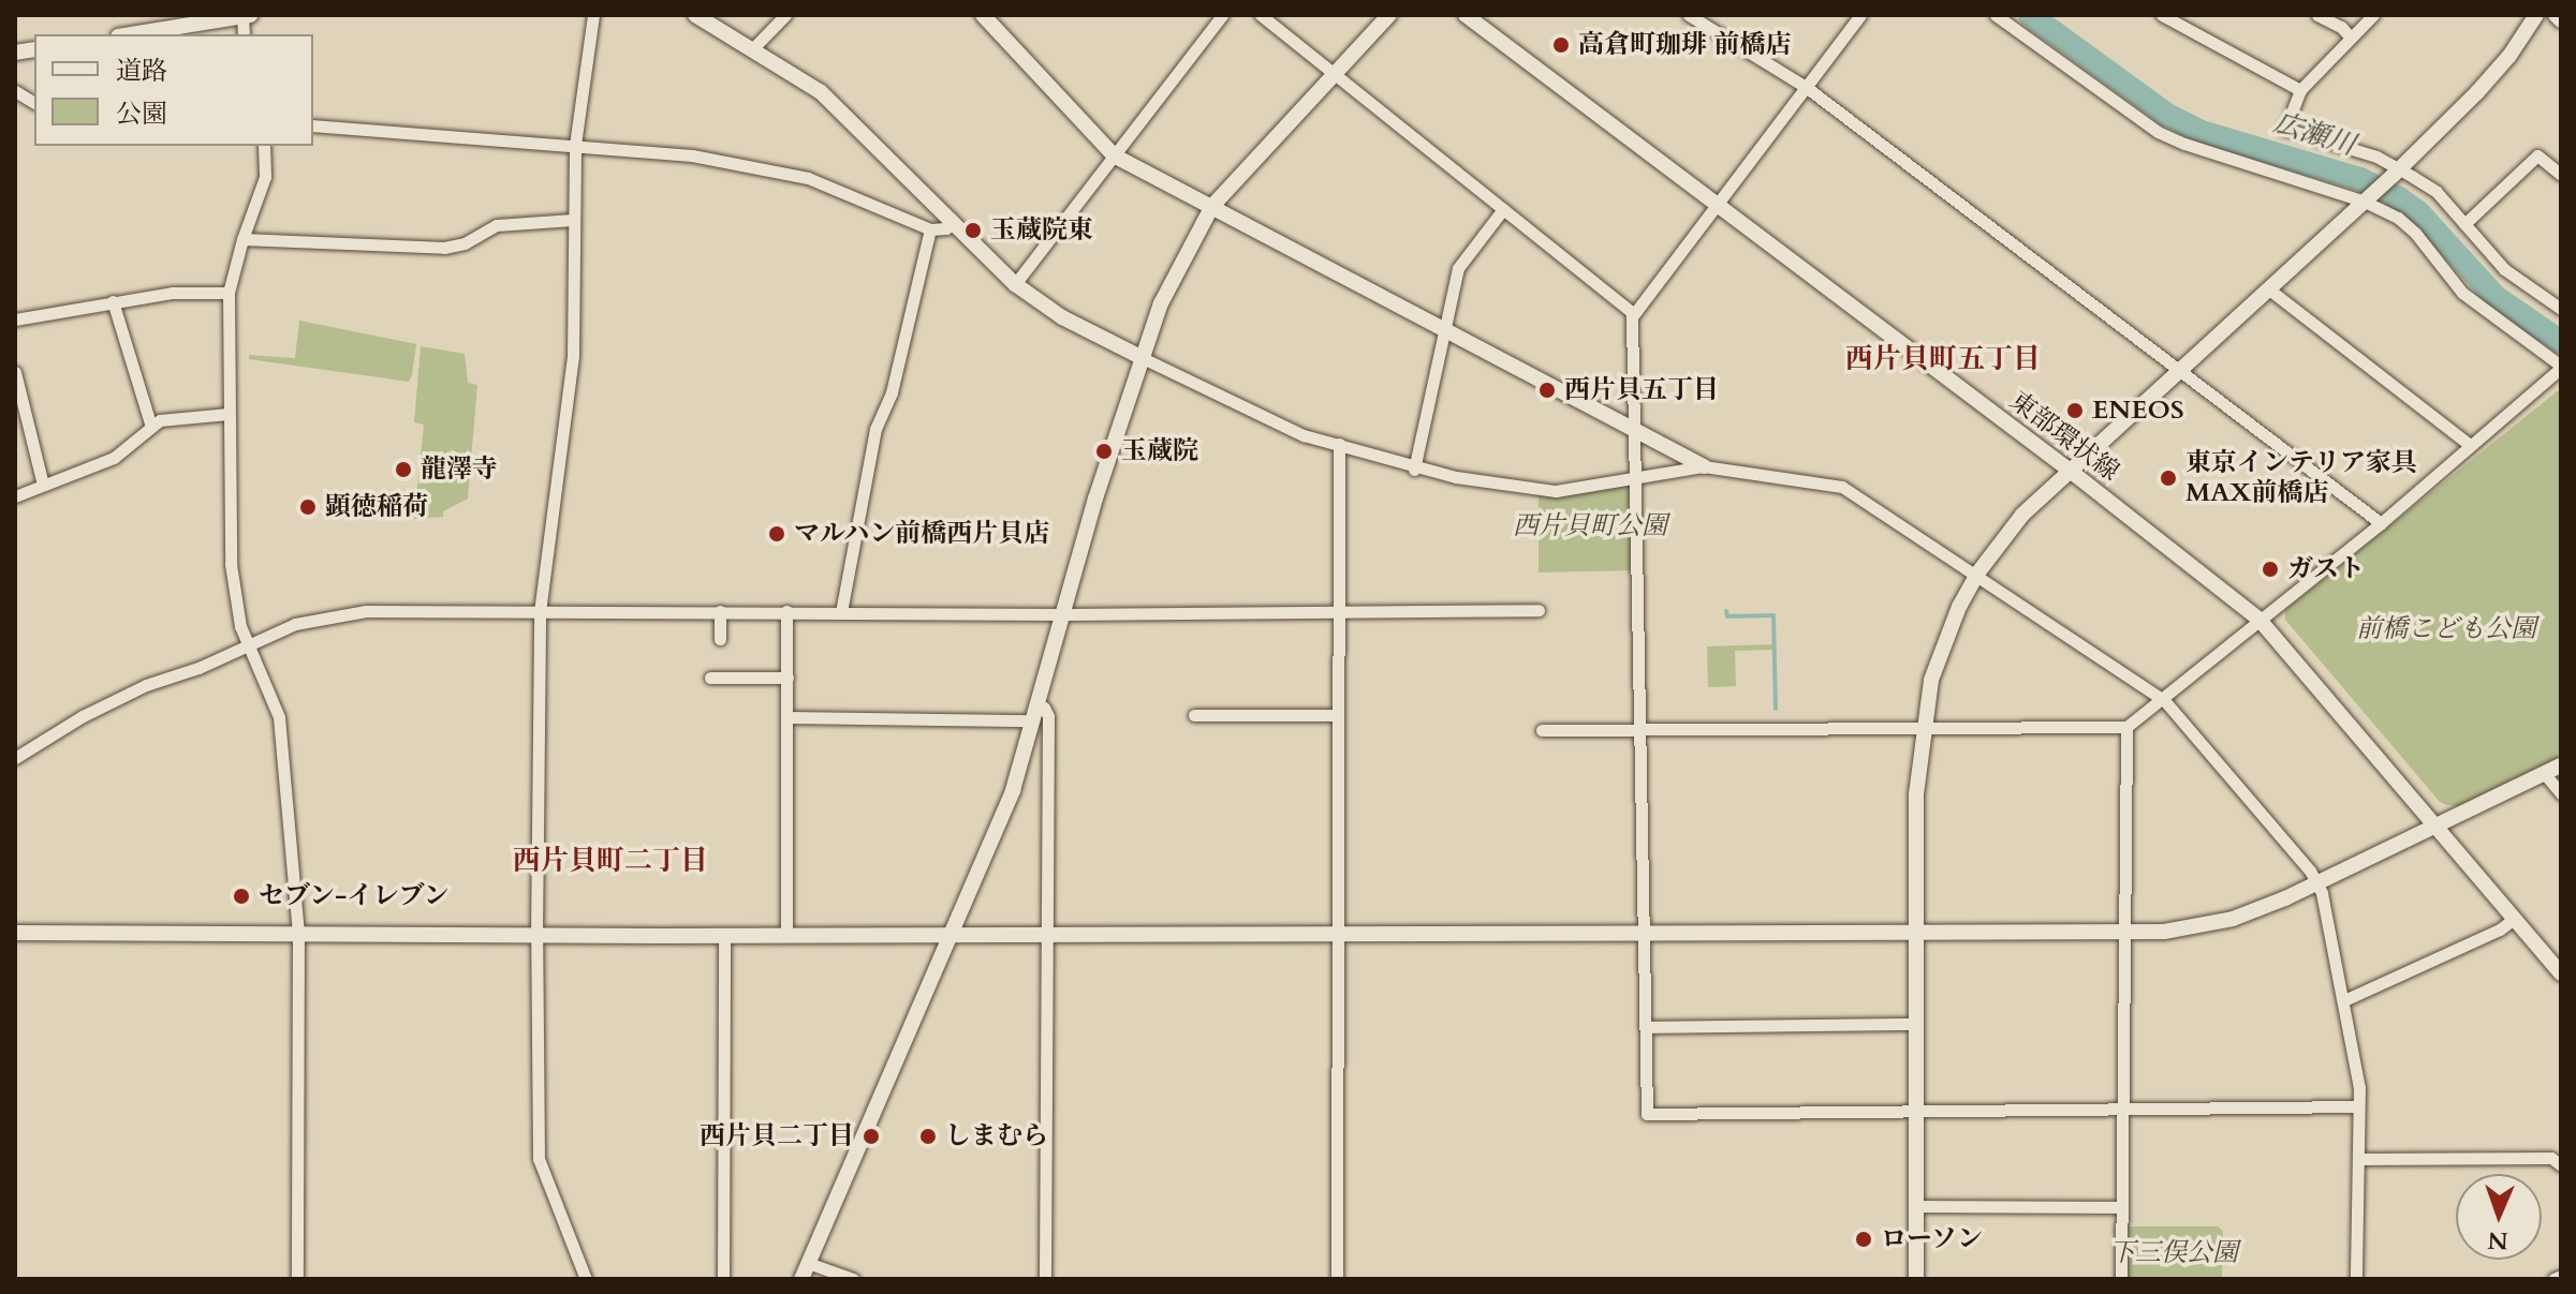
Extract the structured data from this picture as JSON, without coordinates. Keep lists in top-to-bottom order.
{
  "streets": {
    "street": ["東部環状線"]
  },
  "districts": ["西片貝町五丁目", "西片貝町二丁目"],
  "water": ["広瀬川"],
  "parks": ["西片貝町公園", "前橋こども公園", "下三俣公園"],
  "places": [
    "高倉町珈琲 前橋店",
    "玉蔵院東",
    "西片貝五丁目",
    "ENEOS",
    "玉蔵院",
    "龍澤寺",
    "東京インテリア家具 MAX前橋店",
    "顕徳稲荷",
    "マルハン前橋西片貝店",
    "ガスト",
    "セブン-イレブン",
    "西片貝二丁目",
    "しまむら",
    "ローソン"
  ],
  "legend": ["道路", "公園"],
  "north": "bottom"
}
